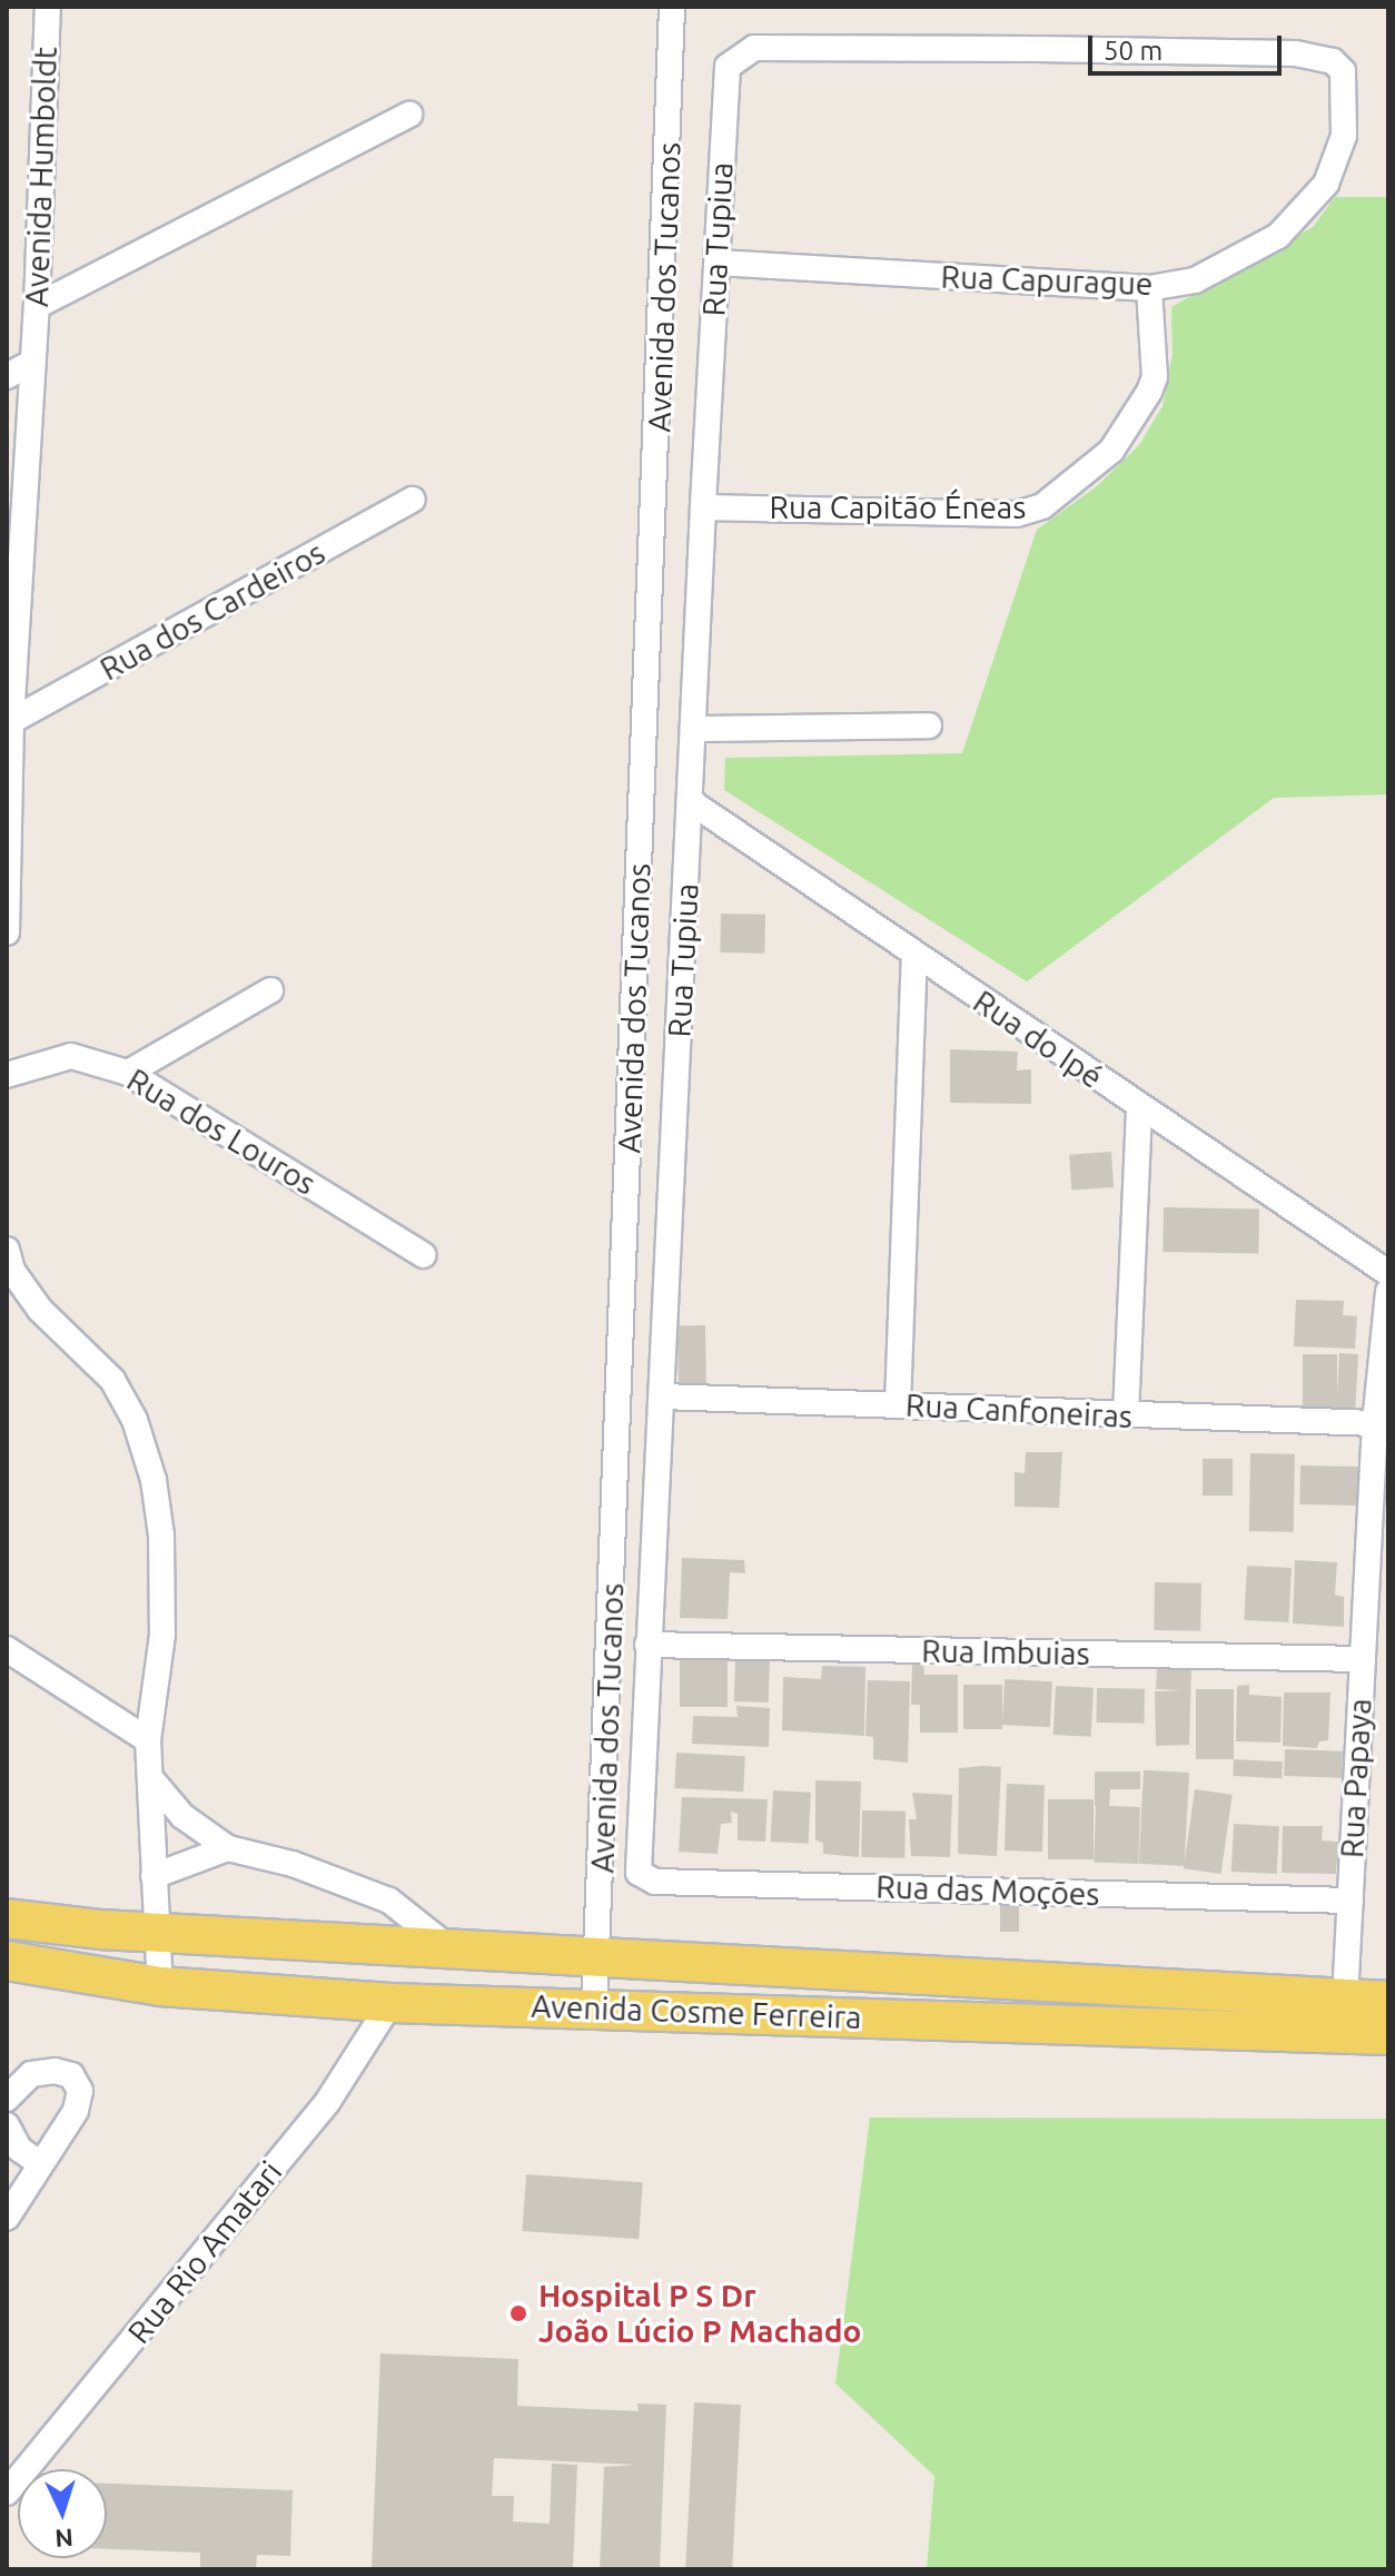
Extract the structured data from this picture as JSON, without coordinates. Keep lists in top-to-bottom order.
{
  "streets": {
    "main road": ["Avenida Cosme Ferreira"],
    "street": [
      "Avenida Humboldt",
      "Rua Tupiua",
      "Rua Capurague",
      "Avenida dos Tucanos",
      "Rua Capitão Éneas",
      "Rua dos Cardeiros",
      "Rua do Ipé",
      "Rua dos Louros",
      "Rua Canfoneiras",
      "Rua Imbuias",
      "Rua Papaya",
      "Rua das Moções",
      "Rua Rio Amatari"
    ]
  },
  "crossings": [
    ["Avenida Humboldt", "Rua dos Cardeiros"],
    ["Rua Tupiua", "Rua Capurague"],
    ["Rua Tupiua", "Rua Capitão Éneas"],
    ["Rua Tupiua", "Rua do Ipé"],
    ["Rua Tupiua", "Rua Canfoneiras"],
    ["Rua Tupiua", "Rua Imbuias"],
    ["Rua Tupiua", "Rua das Moções"],
    ["Rua Capurague", "Rua Capitão Éneas"],
    ["Avenida dos Tucanos", "Avenida Cosme Ferreira"],
    ["Rua Canfoneiras", "Rua Papaya"],
    ["Rua Imbuias", "Rua Papaya"],
    ["Rua Papaya", "Rua das Moções"],
    ["Rua Papaya", "Avenida Cosme Ferreira"],
    ["Avenida Cosme Ferreira", "Rua Rio Amatari"]
  ],
  "places": ["Hospital P S Dr João Lúcio P Machado"],
  "scale_bar": "50 m",
  "north": "bottom"
}
